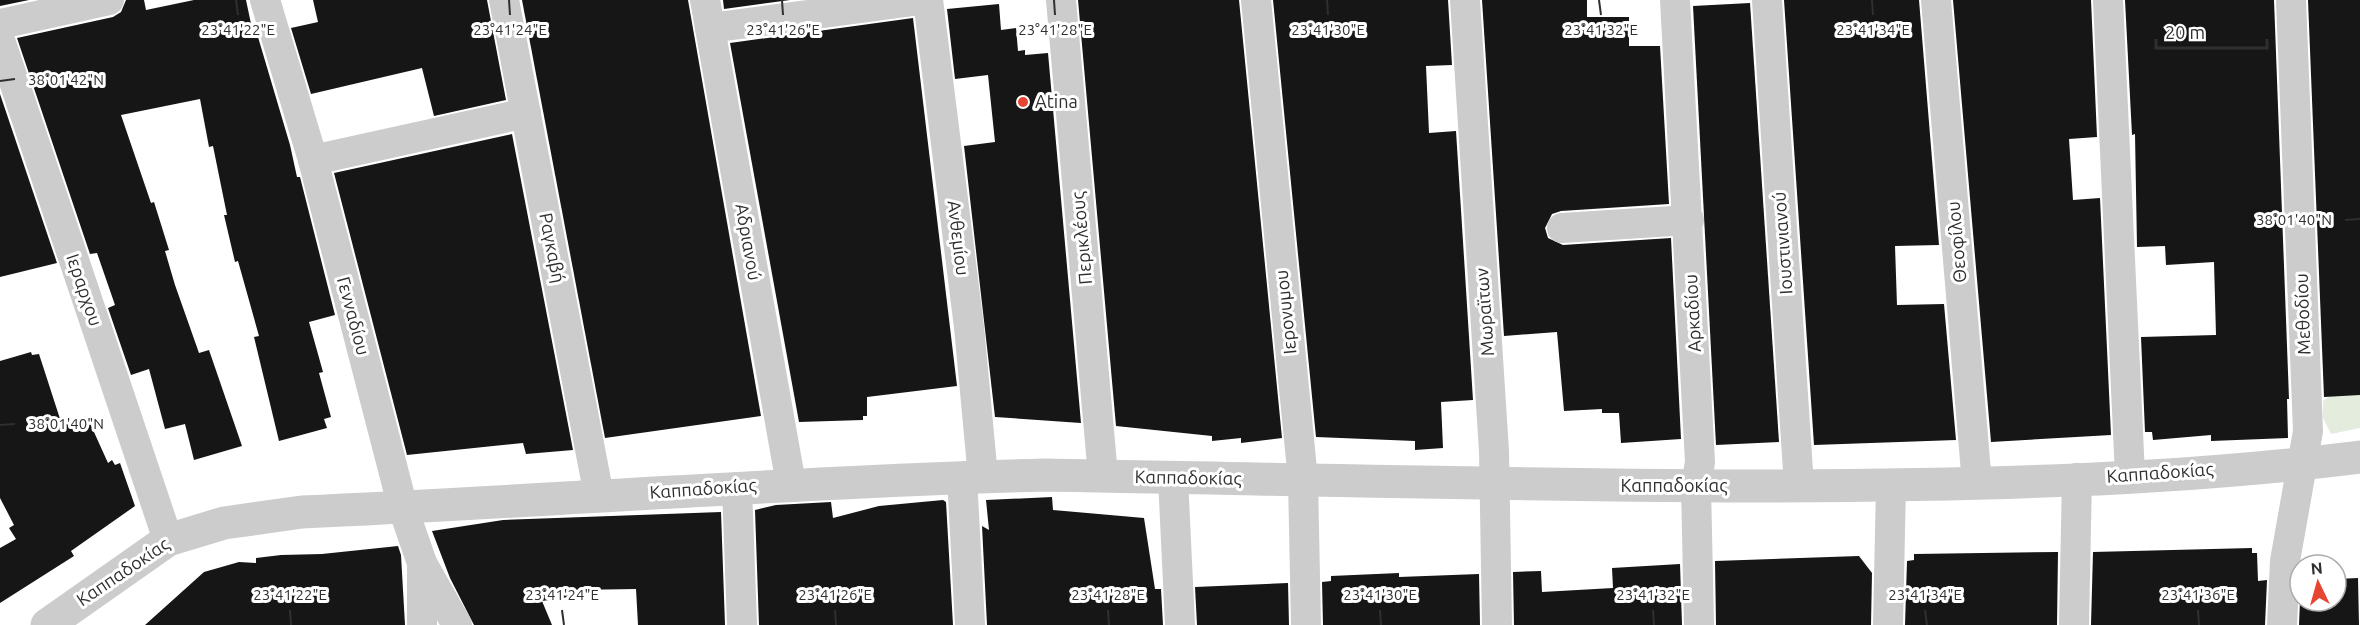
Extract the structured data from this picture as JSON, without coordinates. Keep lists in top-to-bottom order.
{
  "streets": {
    "street": [
      "Ανθεμίου",
      "Περικλέους",
      "Αδριανού",
      "Θεοφίλου",
      "Ιουστινιανού",
      "Ραγκαβή",
      "Ιεραρχου",
      "Ιερονυμου",
      "Μωραϊτων",
      "Αρκαδίου",
      "Μεθοδίου",
      "Γενναδίου",
      "Καππαδοκίας"
    ]
  },
  "crossings": [
    ["Ανθεμίου", "Καππαδοκίας"],
    ["Περικλέους", "Καππαδοκίας"],
    ["Αδριανού", "Καππαδοκίας"],
    ["Θεοφίλου", "Καππαδοκίας"],
    ["Ιουστινιανού", "Καππαδοκίας"],
    ["Ραγκαβή", "Καππαδοκίας"],
    ["Ιεραρχου", "Καππαδοκίας"],
    ["Ιερονυμου", "Καππαδοκίας"],
    ["Μωραϊτων", "Καππαδοκίας"],
    ["Αρκαδίου", "Καππαδοκίας"],
    ["Μεθοδίου", "Καππαδοκίας"],
    ["Γενναδίου", "Καππαδοκίας"]
  ],
  "places": ["Atina"],
  "scale_bar": "20 m",
  "north": "top",
  "coordinates": [
    "23°41'22\"E",
    "23°41'24\"E",
    "23°41'26\"E",
    "23°41'28\"E",
    "23°41'30\"E",
    "23°41'32\"E",
    "23°41'34\"E",
    "38°01'42\"N",
    "38°01'40\"N",
    "23°41'36\"E"
  ]
}
